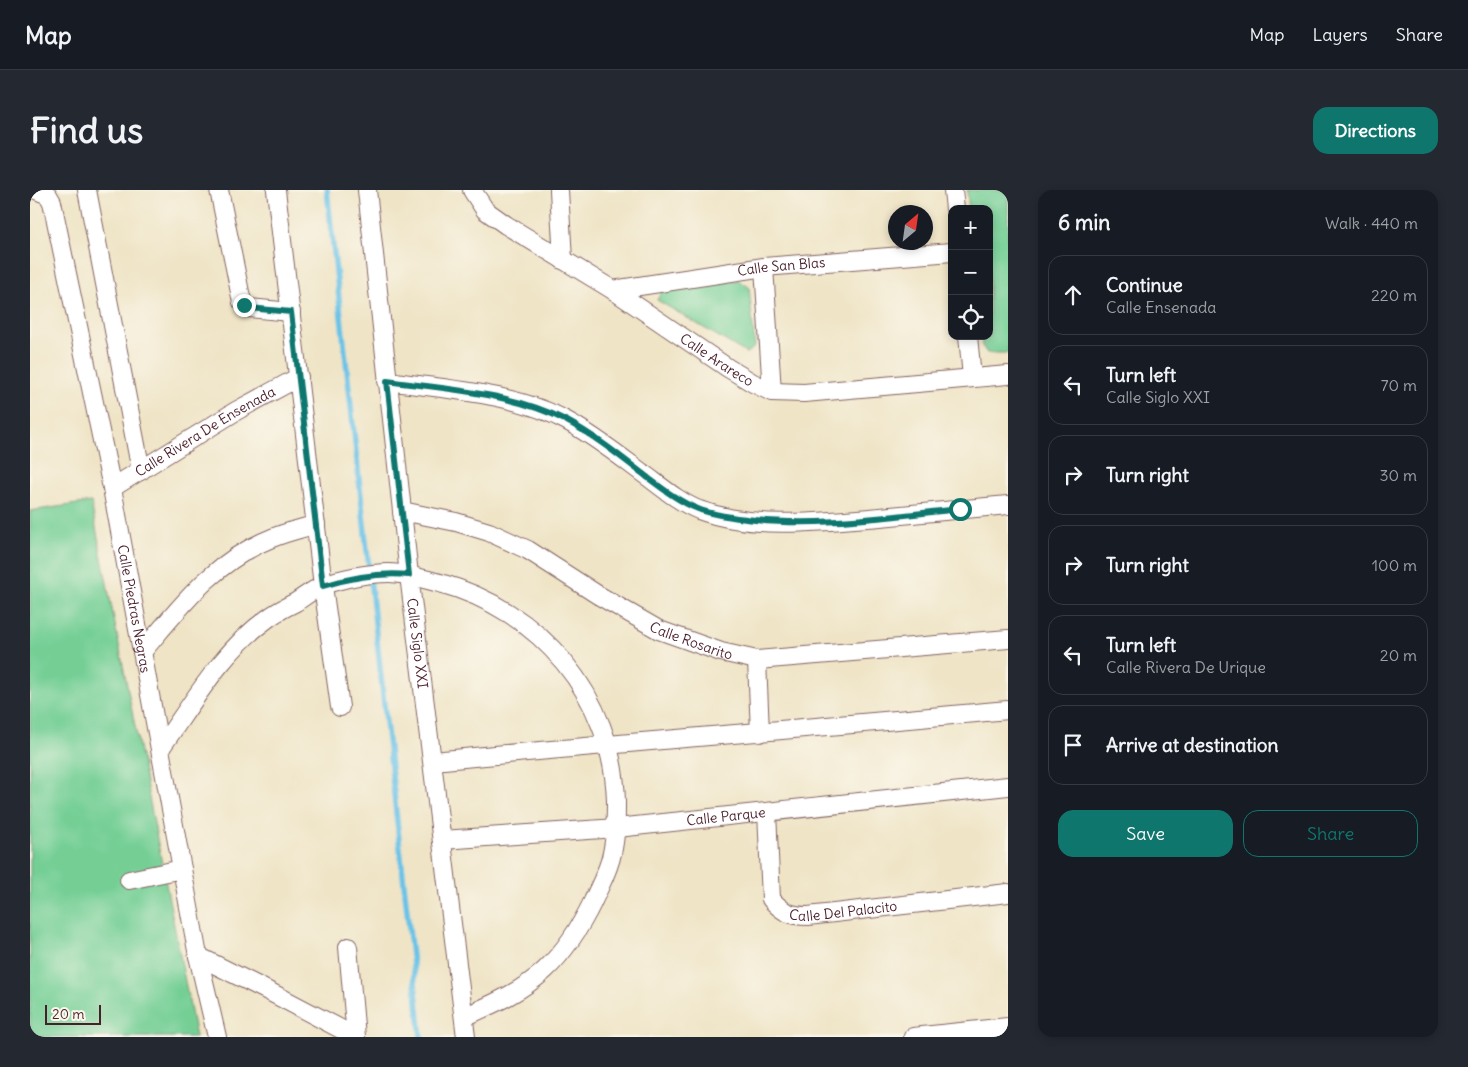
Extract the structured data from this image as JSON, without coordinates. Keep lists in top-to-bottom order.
{
  "streets": {
    "street": [
      "Calle San Blas",
      "Calle Arareco",
      "Calle Rivera De Ensenada",
      "Calle Piedras Negras",
      "Calle Rosarito",
      "Calle Siglo XXI",
      "Calle Parque",
      "Calle Del Palacito"
    ]
  },
  "crossings": [
    ["Calle San Blas", "Calle Arareco"],
    ["Calle Rivera De Ensenada", "Calle Piedras Negras"],
    ["Calle Rosarito", "Calle Siglo XXI"],
    ["Calle Siglo XXI", "Calle Parque"],
    ["Calle Parque", "Calle Del Palacito"]
  ],
  "scale_bar": "20 m",
  "north": "top right",
  "page": {
    "header": "Map",
    "nav": ["Map", "Layers", "Share"],
    "buttons": [
      "Directions",
      ["Save", "Share"]
    ],
    "title": "Find us",
    "heading": ["6 min", "Walk · 440 m"],
    "map_buttons": ["+", "−"],
    "list": [
      ["Continue", "Calle Ensenada", "220 m"],
      ["Turn left", "Calle Siglo XXI", "70 m"],
      ["Turn right", "30 m"],
      ["Turn right", "100 m"],
      ["Turn left", "Calle Rivera De Urique", "20 m"],
      "Arrive at destination"
    ],
    "scale": "20 m"
  }
}
